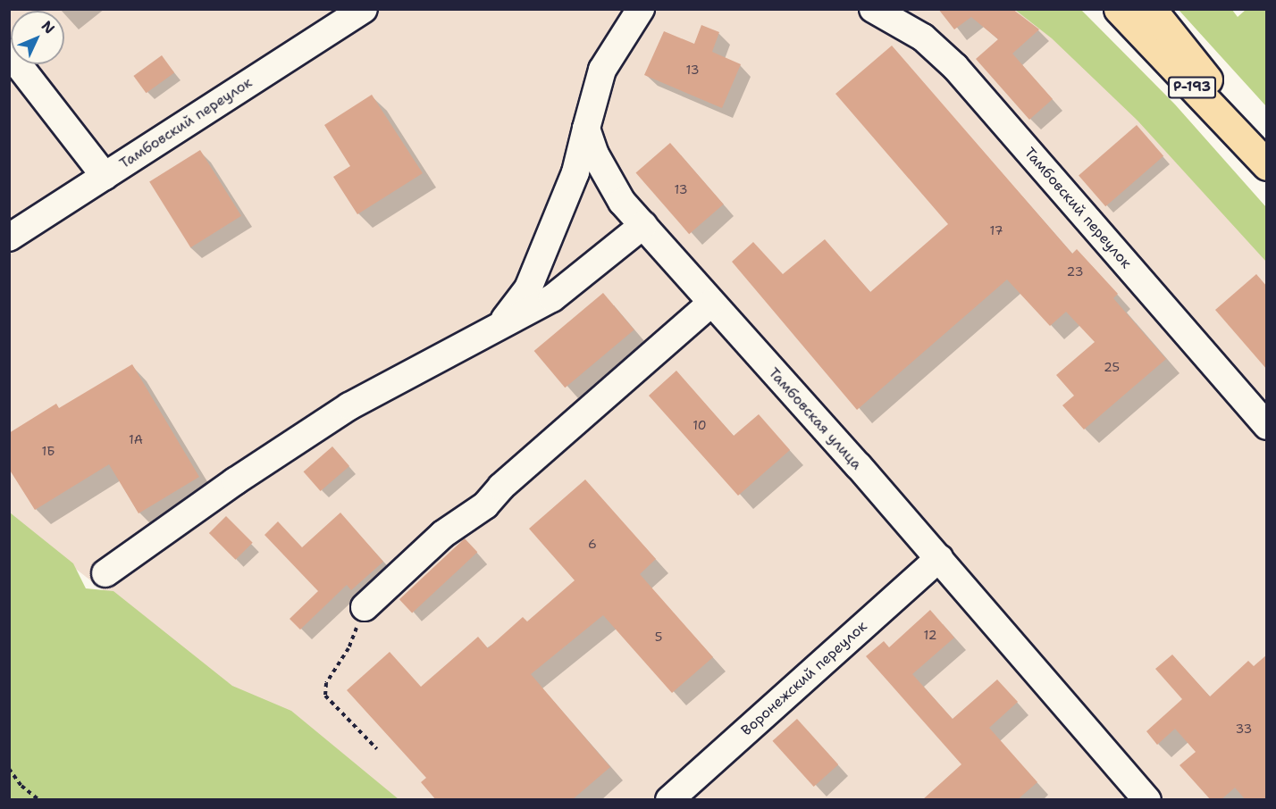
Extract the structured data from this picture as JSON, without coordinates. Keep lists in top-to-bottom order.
{
  "streets": {
    "highway": ["Р-193"],
    "street": ["Тамбовский переулок", "Тамбовская улица", "Воронежский переулок"]
  },
  "crossings": [
    ["Тамбовская улица", "Воронежский переулок"]
  ],
  "house_numbers": [
    "13",
    "13",
    "17",
    "23",
    "25",
    "10",
    "1А",
    "1Б",
    "6",
    "12",
    "5",
    "33"
  ],
  "north": "top right"
}
